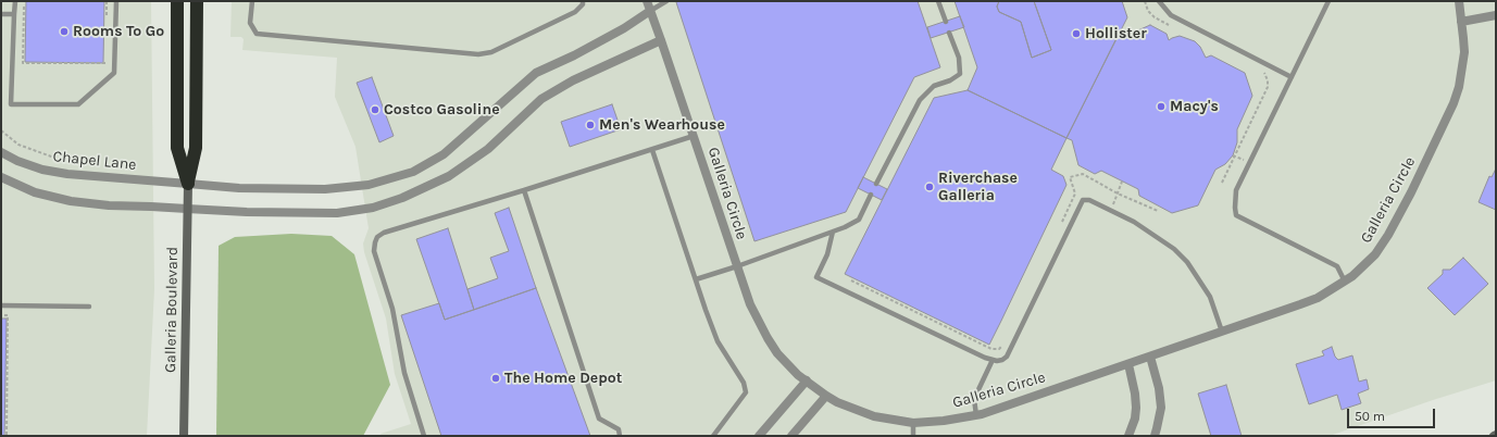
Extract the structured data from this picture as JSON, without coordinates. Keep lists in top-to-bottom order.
{
  "streets": {
    "main road": ["Galleria Boulevard"],
    "street": ["Chapel Lane", "Galleria Circle"]
  },
  "crossings": [
    ["Chapel Lane", "Galleria Circle"],
    ["Chapel Lane", "Galleria Boulevard"]
  ],
  "places": [
    "Rooms To Go",
    "Hollister",
    "Macy's",
    "Costco Gasoline",
    "Men's Wearhouse",
    "Riverchase Galleria",
    "The Home Depot"
  ],
  "scale_bar": "50 m"
}
